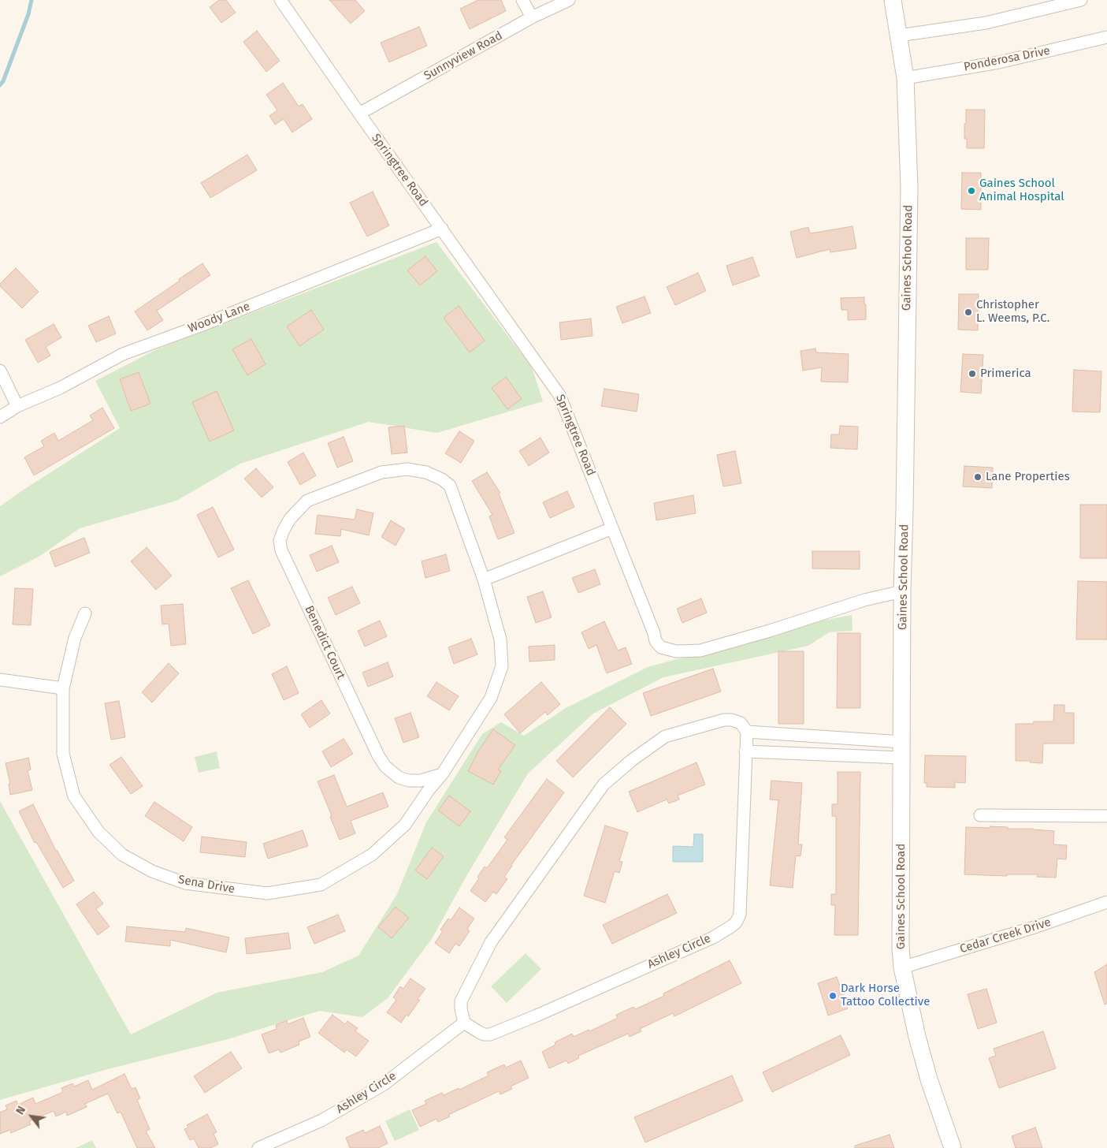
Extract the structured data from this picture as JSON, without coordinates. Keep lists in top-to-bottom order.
{
  "streets": {
    "main road": ["Gaines School Road"],
    "street": [
      "Sunnyview Road",
      "Ponderosa Drive",
      "Springtree Road",
      "Woody Lane",
      "Benedict Court",
      "Sena Drive",
      "Cedar Creek Drive",
      "Ashley Circle"
    ]
  },
  "crossings": [
    ["Sunnyview Road", "Springtree Road"],
    ["Ponderosa Drive", "Gaines School Road"],
    ["Springtree Road", "Gaines School Road"],
    ["Springtree Road", "Woody Lane"],
    ["Gaines School Road", "Cedar Creek Drive"],
    ["Benedict Court", "Sena Drive"]
  ],
  "places": [
    "Gaines School Animal Hospital",
    "Christopher L. Weems, P.C.",
    "Primerica",
    "Lane Properties",
    "Dark Horse Tattoo Collective"
  ],
  "north": "top left"
}
